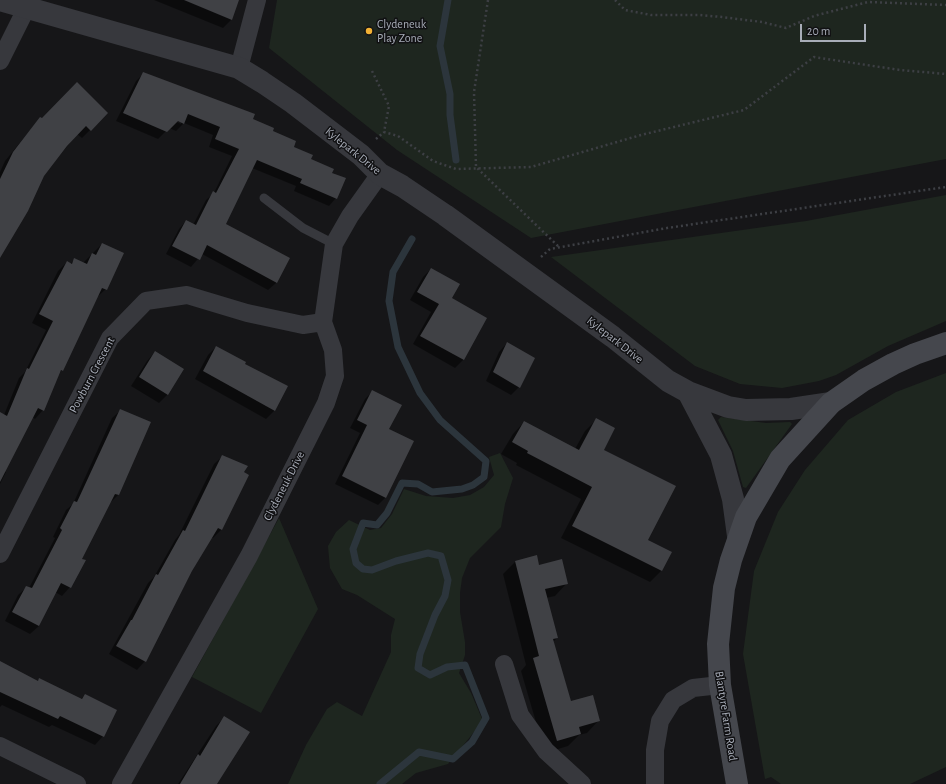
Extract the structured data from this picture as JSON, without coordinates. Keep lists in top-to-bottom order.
{
  "streets": {
    "main road": ["Blantyre Farm Road"],
    "street": ["Kylepark Drive", "Powburn Crescent", "Clydeneuk Drive"]
  },
  "crossings": [
    ["Kylepark Drive", "Clydeneuk Drive"],
    ["Kylepark Drive", "Blantyre Farm Road"],
    ["Powburn Crescent", "Clydeneuk Drive"]
  ],
  "places": ["Clydeneuk Play Zone"],
  "scale_bar": "20 m"
}
